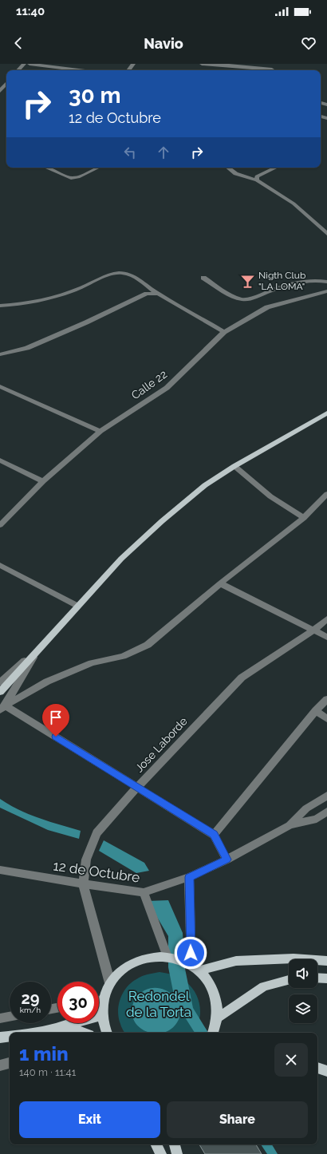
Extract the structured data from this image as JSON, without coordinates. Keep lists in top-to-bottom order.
{
  "streets": {
    "street": ["Calle 22", "Jose Laborde", "12 de Octubre"]
  },
  "crossings": [
    ["Jose Laborde", "12 de Octubre"]
  ],
  "parks": ["Redondel de la Torta"],
  "places": {
    "bar": ["Nigth Club \"LA LOMA\""]
  },
  "page": {
    "status": "11:40",
    "header": "Navio",
    "turn": ["30 m", "12 de Octubre"],
    "speed": "29 km/h",
    "limit": "30",
    "heading": ["1 min", "140 m · 11:41"],
    "buttons": ["Exit", "Share"]
  }
}
